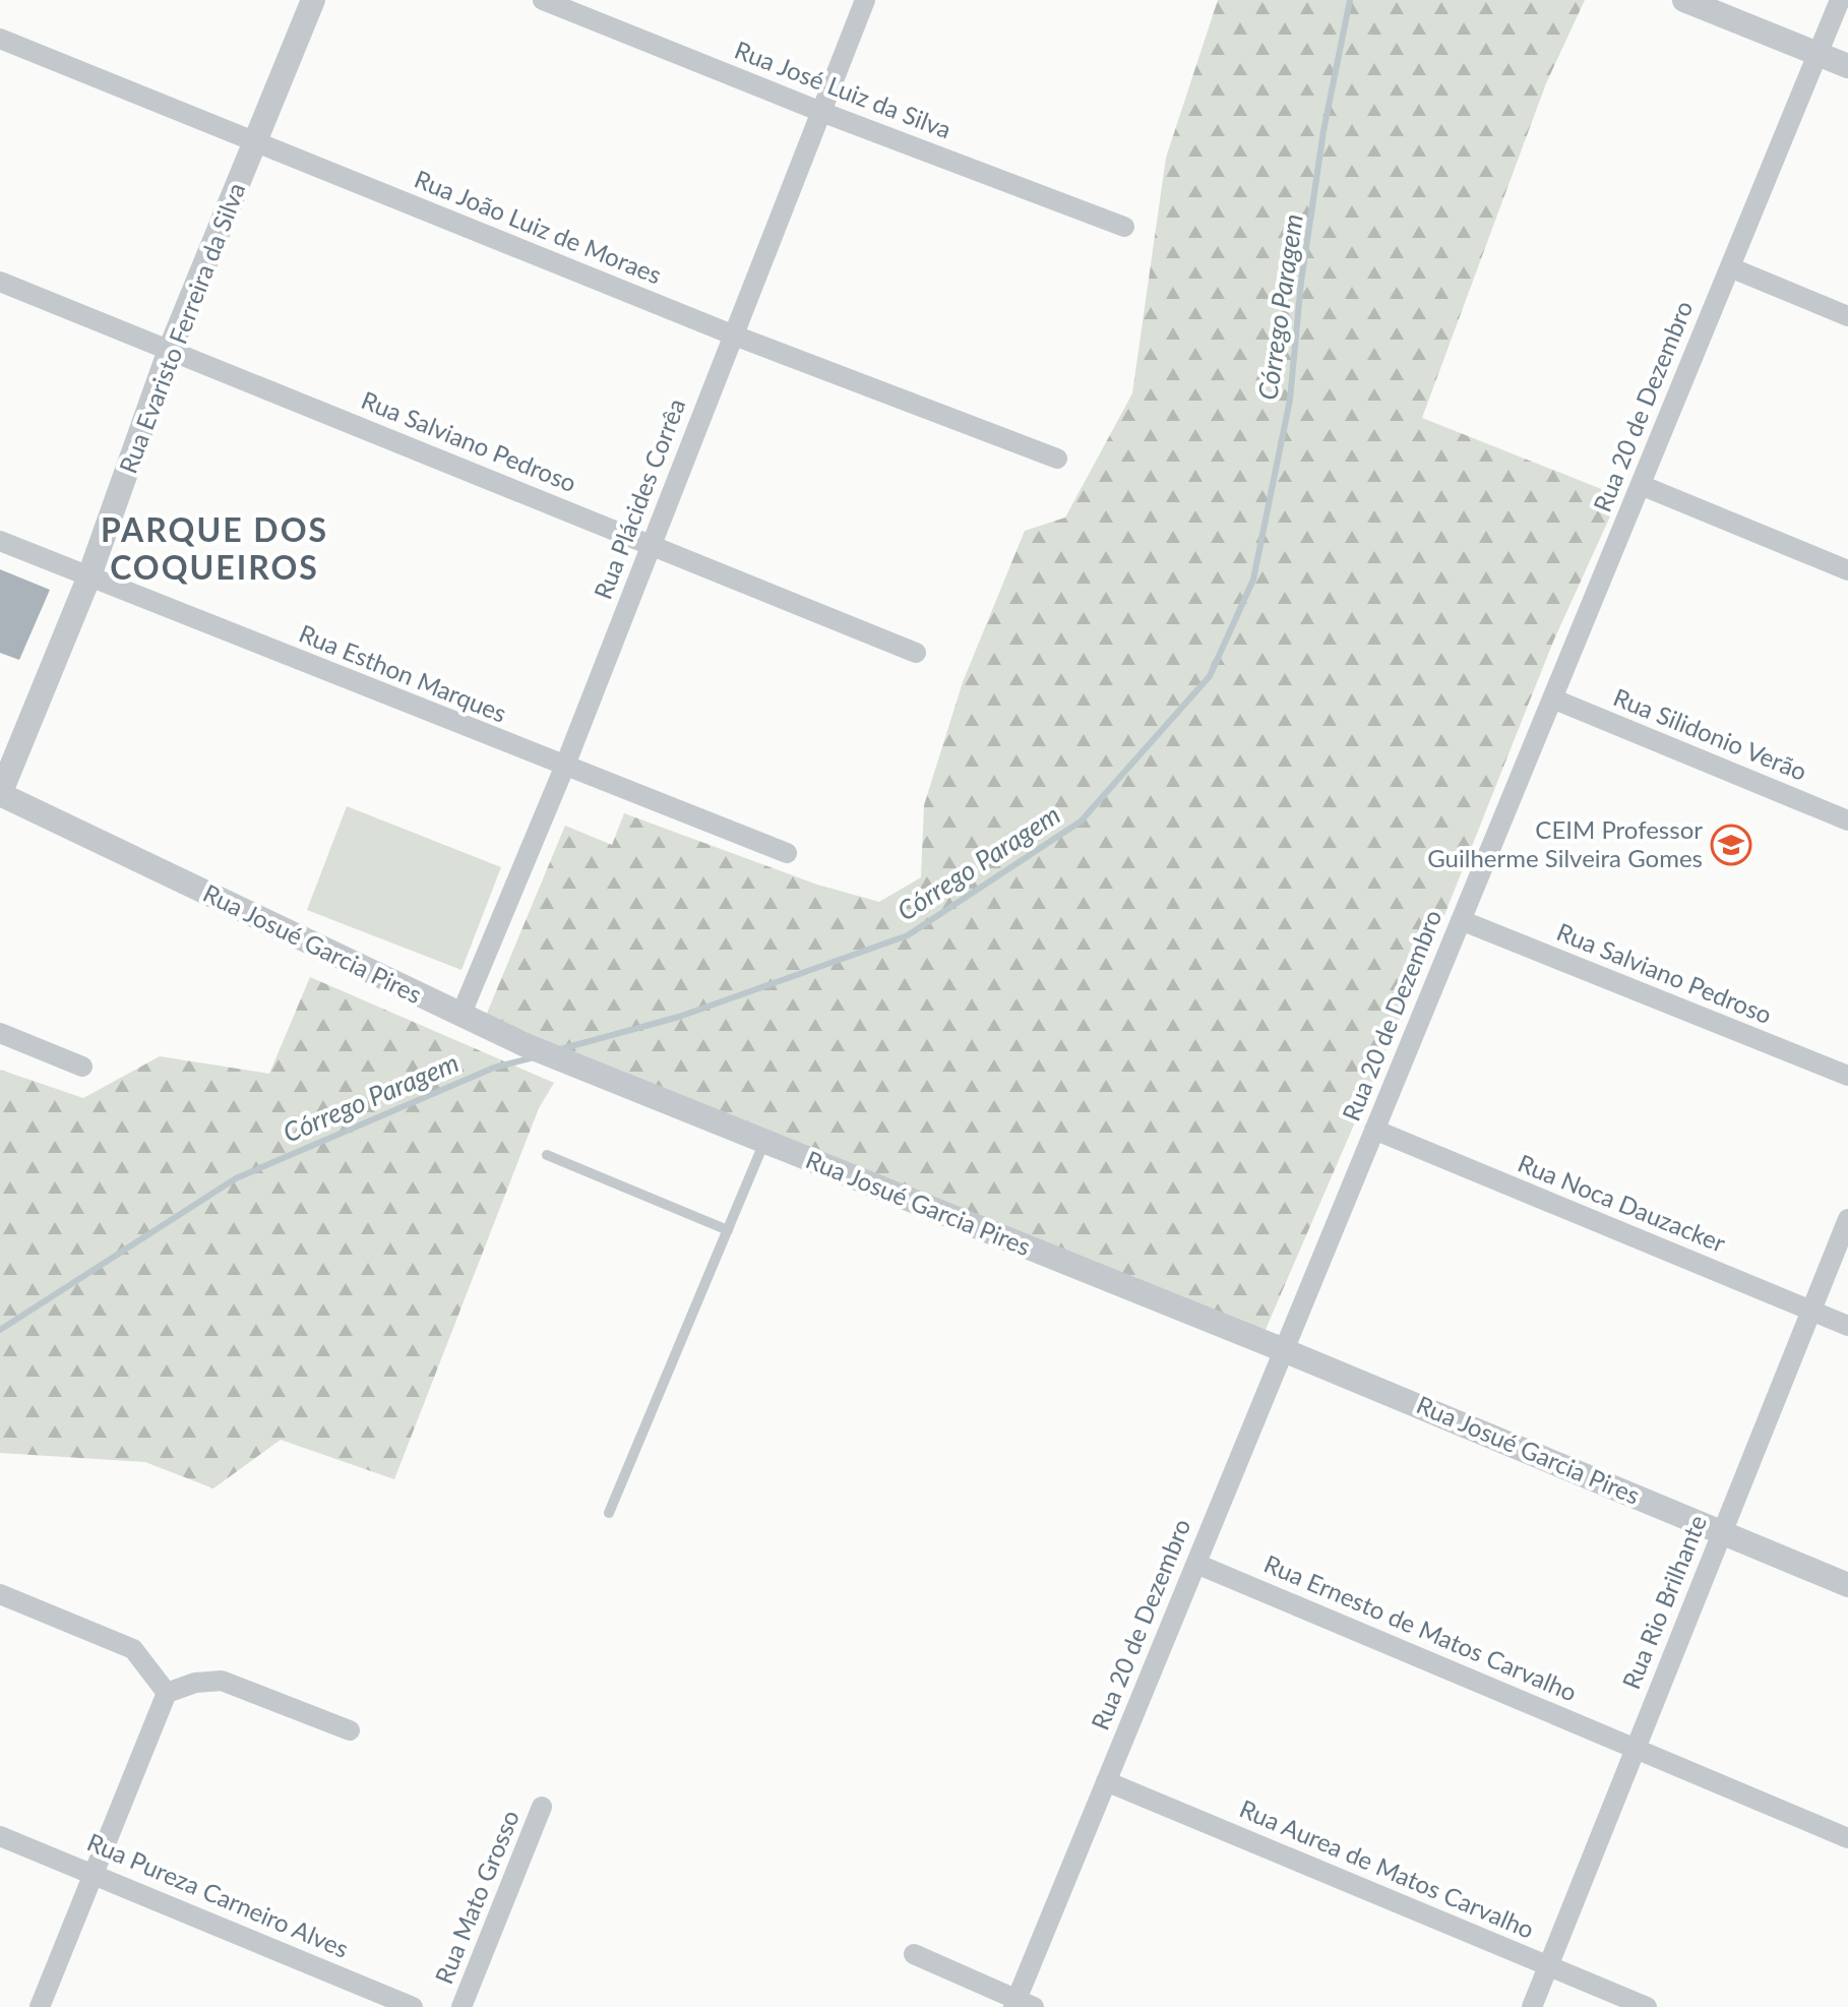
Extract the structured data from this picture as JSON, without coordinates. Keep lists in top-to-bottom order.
{
  "streets": {
    "street": [
      "Rua José Luiz da Silva",
      "Rua João Luiz de Moraes",
      "Rua Evaristo Ferreira da Silva",
      "Rua 20 de Dezembro",
      "Rua Salviano Pedroso",
      "Rua Plácides Corrêa",
      "Rua Esthon Marques",
      "Rua Silidonio Verão",
      "Rua Josué Garcia Pires",
      "Rua Noca Dauzacker",
      "Rua Rio Brilhante",
      "Rua Ernesto de Matos Carvalho",
      "Rua Aurea de Matos Carvalho",
      "Rua Pureza Carneiro Alves",
      "Rua Mato Grosso"
    ]
  },
  "crossings": [
    ["Rua José Luiz da Silva", "Rua Plácides Corrêa"],
    ["Rua João Luiz de Moraes", "Rua Evaristo Ferreira da Silva"],
    ["Rua João Luiz de Moraes", "Rua Plácides Corrêa"],
    ["Rua Evaristo Ferreira da Silva", "Rua Salviano Pedroso"],
    ["Rua Evaristo Ferreira da Silva", "Rua Esthon Marques"],
    ["Rua Evaristo Ferreira da Silva", "Rua Josué Garcia Pires"],
    ["Rua 20 de Dezembro", "Rua Salviano Pedroso"],
    ["Rua 20 de Dezembro", "Rua Silidonio Verão"],
    ["Rua 20 de Dezembro", "Rua Josué Garcia Pires"],
    ["Rua 20 de Dezembro", "Rua Noca Dauzacker"],
    ["Rua 20 de Dezembro", "Rua Ernesto de Matos Carvalho"],
    ["Rua 20 de Dezembro", "Rua Aurea de Matos Carvalho"],
    ["Rua Salviano Pedroso", "Rua Plácides Corrêa"],
    ["Rua Plácides Corrêa", "Rua Esthon Marques"],
    ["Rua Plácides Corrêa", "Rua Josué Garcia Pires"],
    ["Rua Josué Garcia Pires", "Rua Rio Brilhante"],
    ["Rua Noca Dauzacker", "Rua Rio Brilhante"],
    ["Rua Rio Brilhante", "Rua Ernesto de Matos Carvalho"],
    ["Rua Rio Brilhante", "Rua Aurea de Matos Carvalho"]
  ],
  "districts": ["PARQUE DOS COQUEIROS"],
  "water": ["Córrego Paragem"],
  "places": {
    "school or university": ["CEIM Professor Guilherme Silveira Gomes"]
  }
}
